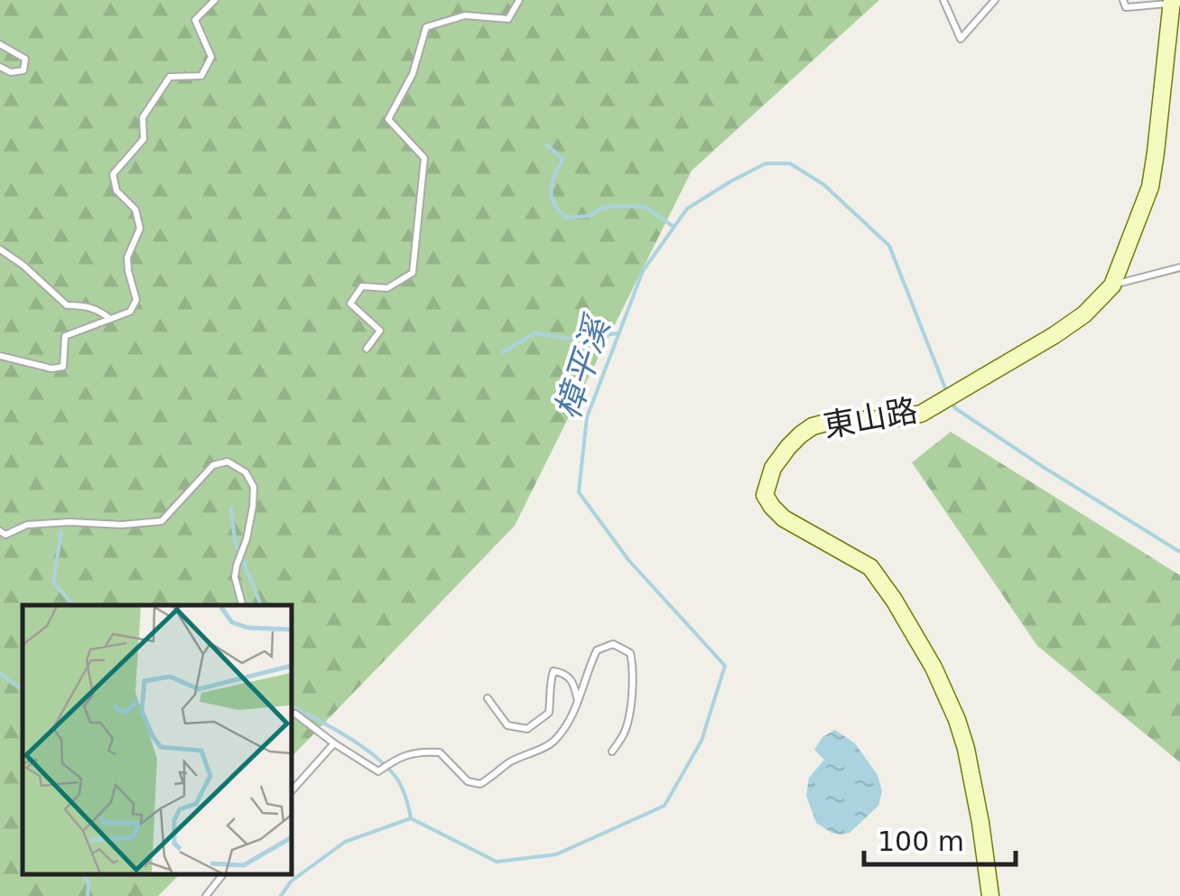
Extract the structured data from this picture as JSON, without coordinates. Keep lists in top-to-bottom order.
{
  "streets": {
    "street": ["東山路"]
  },
  "water": ["樟平溪"],
  "scale_bar": "100 m"
}
